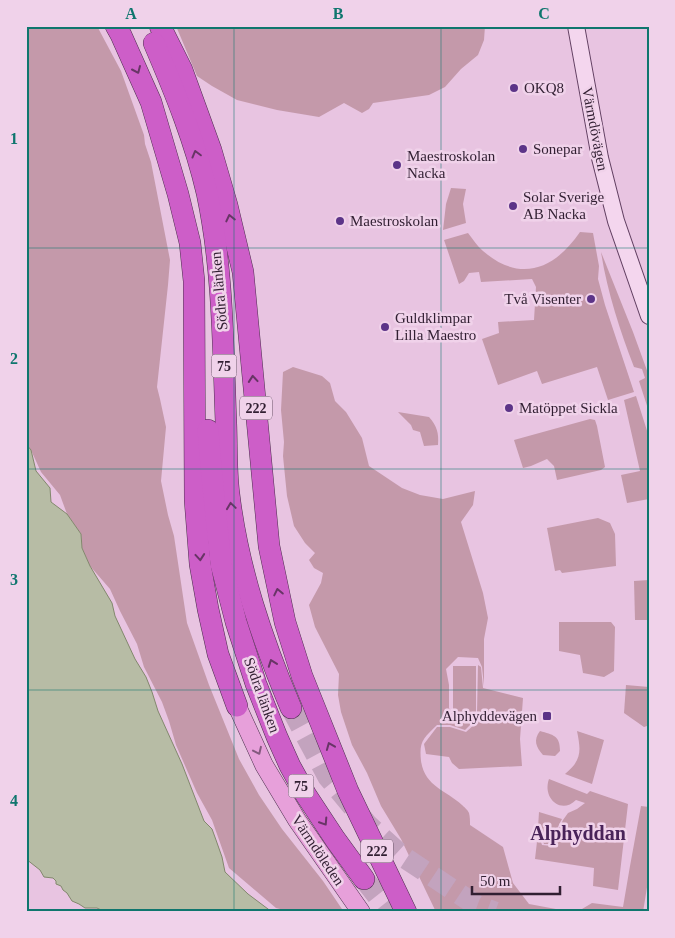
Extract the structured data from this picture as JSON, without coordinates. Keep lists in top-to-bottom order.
{
  "streets": {
    "highway": ["Södra länken", "75", "222"],
    "main road": ["Värmdövägen", "Värmdöleden"]
  },
  "one_way": ["Värmdöleden"],
  "districts": ["Alphyddan"],
  "places": {
    "other": [
      "OKQ8",
      "Sonepar",
      "Maestroskolan Nacka",
      "Solar Sverige AB Nacka",
      "Maestroskolan",
      "Två Visenter",
      "Guldklimpar Lilla Maestro",
      "Matöppet Sickla"
    ],
    "transit": ["Alphyddevägen"]
  },
  "scale_bar": "50 m",
  "grid": {
    "columns": ["A", "B", "C"],
    "rows": [
      "1",
      "2",
      "3",
      "4"
    ]
  }
}
